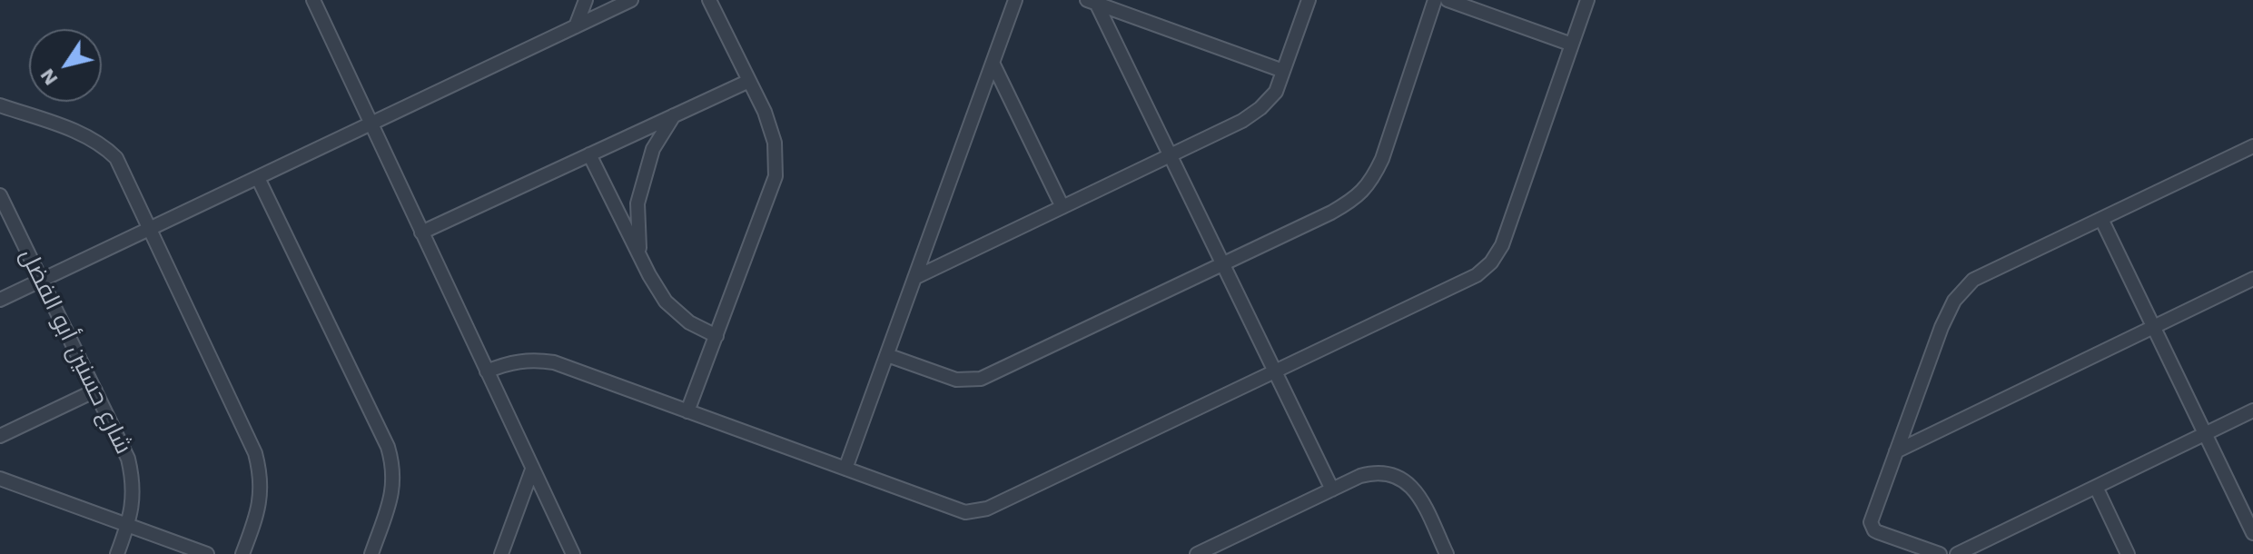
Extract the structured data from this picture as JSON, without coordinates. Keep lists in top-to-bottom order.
{
  "streets": {
    "street": ["شارع حسنين أبو الفضل"]
  },
  "north": "bottom left"
}
